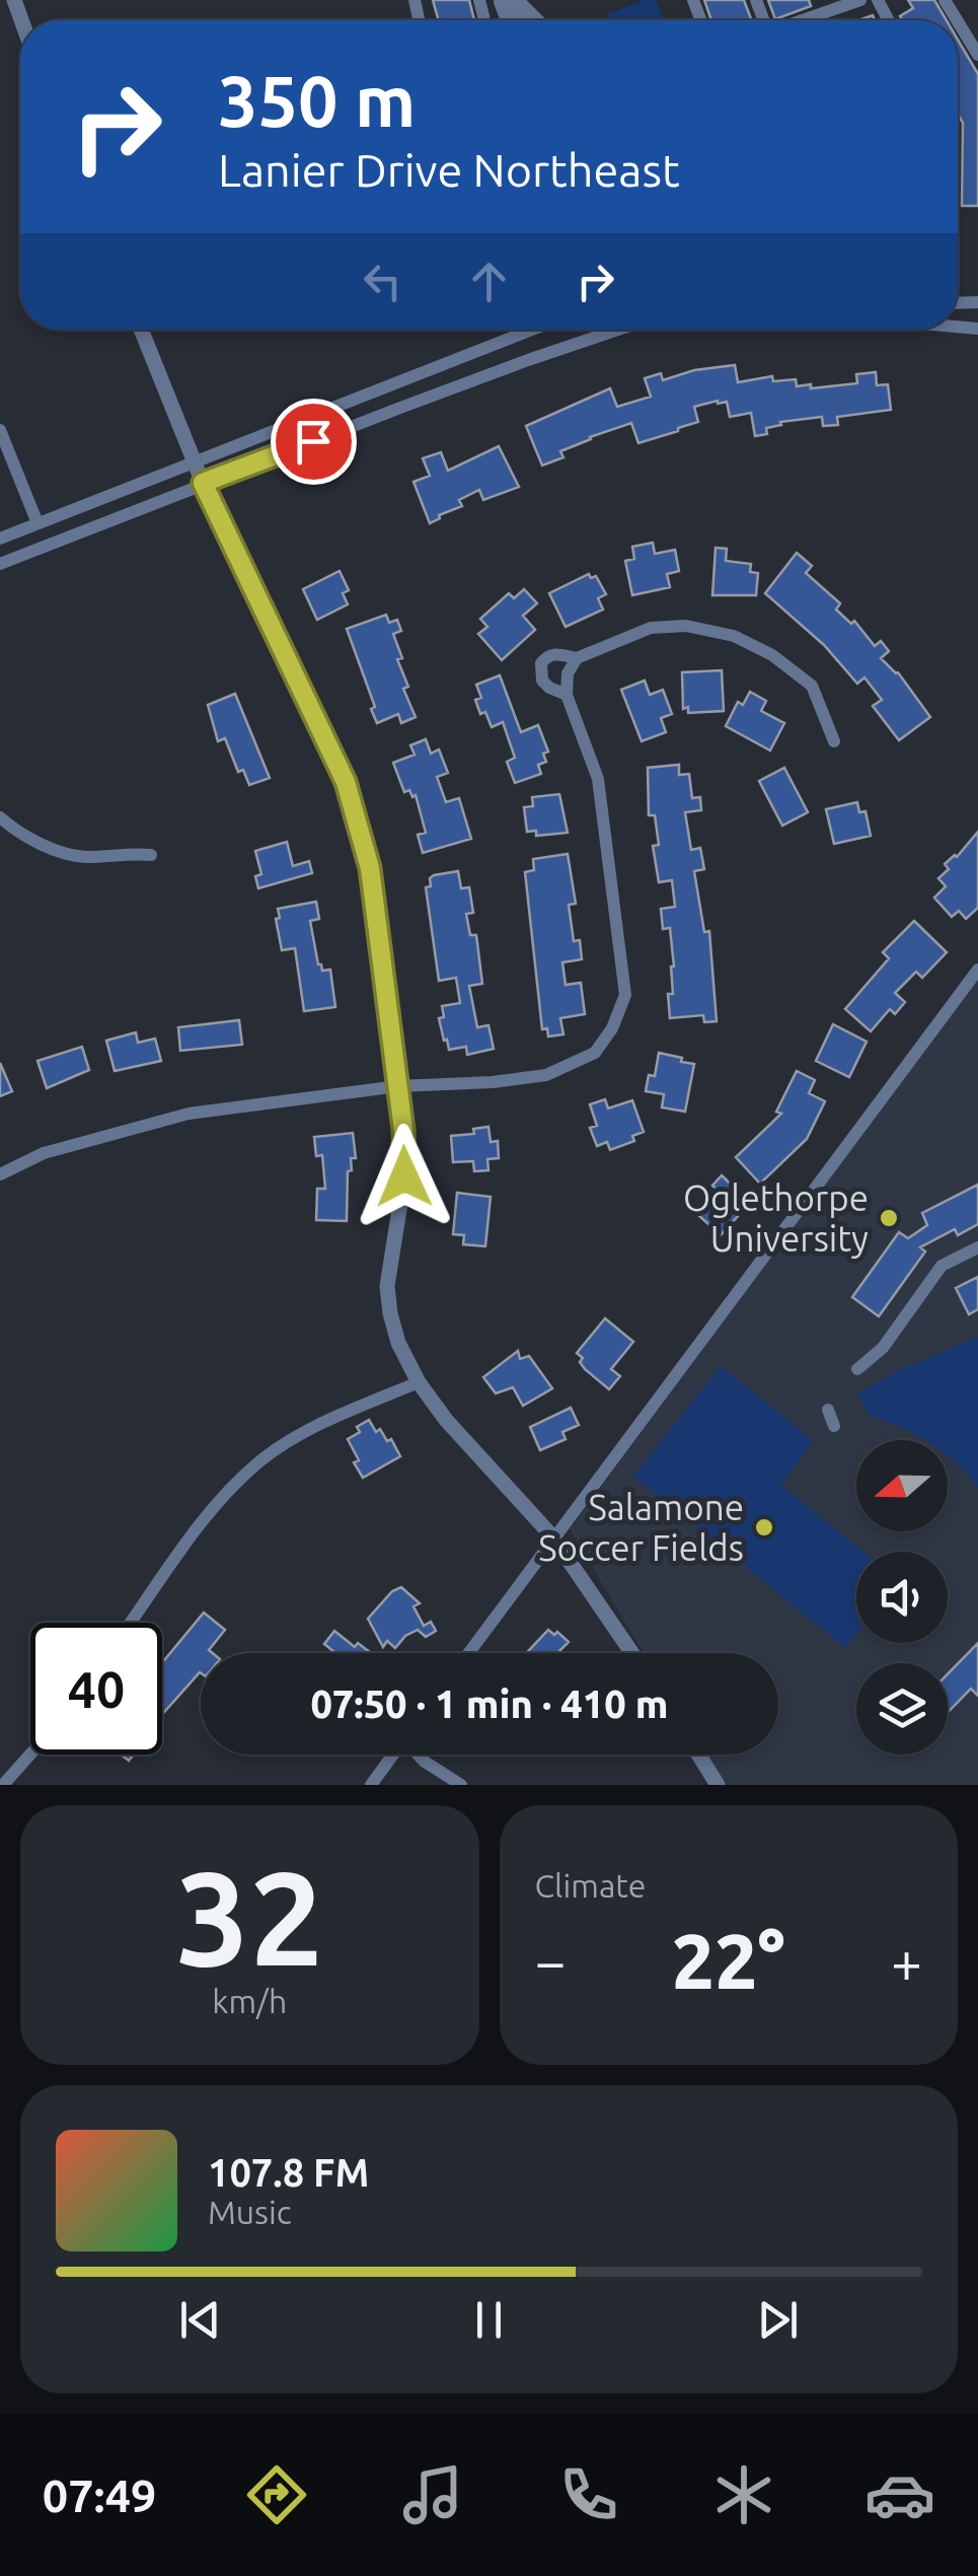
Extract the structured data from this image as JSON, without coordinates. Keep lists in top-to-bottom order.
{
  "places": ["Oglethorpe University", "Salamone Soccer Fields"],
  "north": "left",
  "page": {
    "turn": ["350 m", "Lanier Drive Northeast"],
    "limit": "40",
    "trip": "07:50 · 1 min · 410 m",
    "tile": [
      ["32", "km/h"],
      "Climate"
    ],
    "heat": ["−", "22°", "+"],
    "song": ["107.8 FM", "Music"],
    "tabs": "07:49"
  }
}
